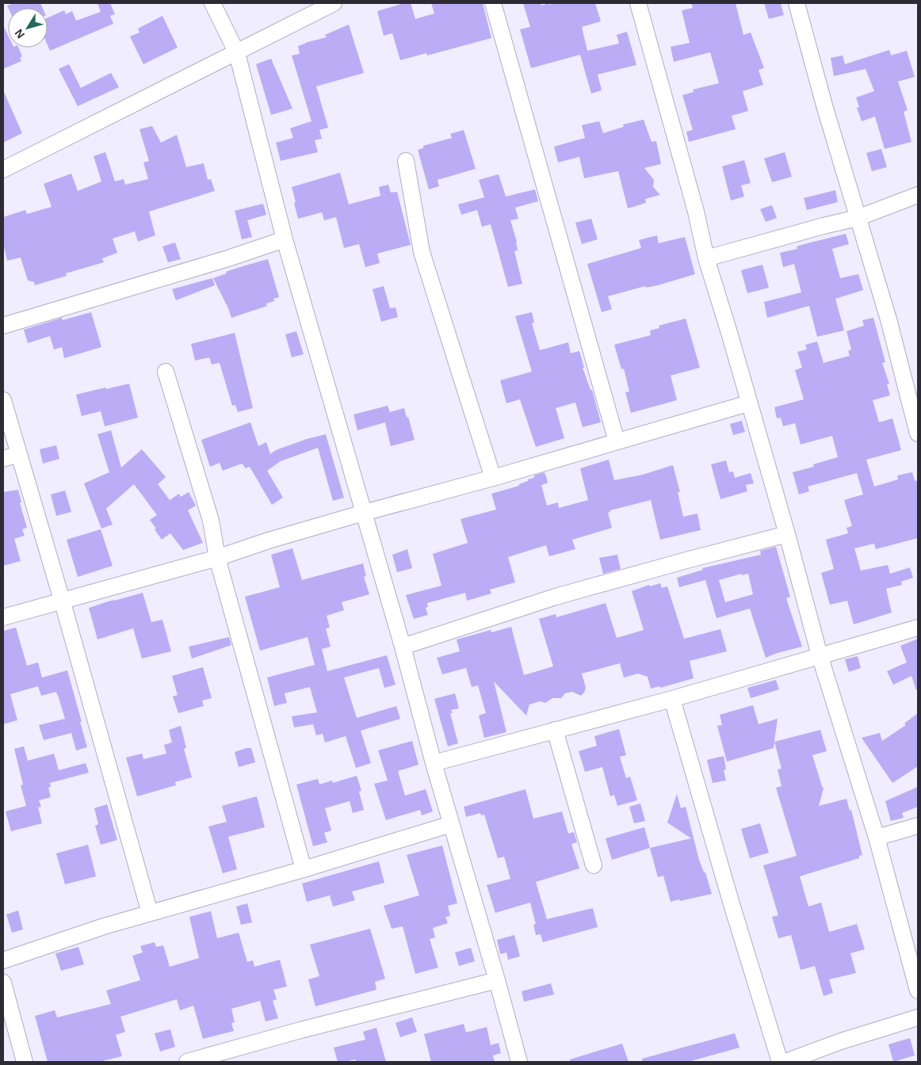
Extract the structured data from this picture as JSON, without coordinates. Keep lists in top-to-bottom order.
{
  "north": "bottom left"
}
